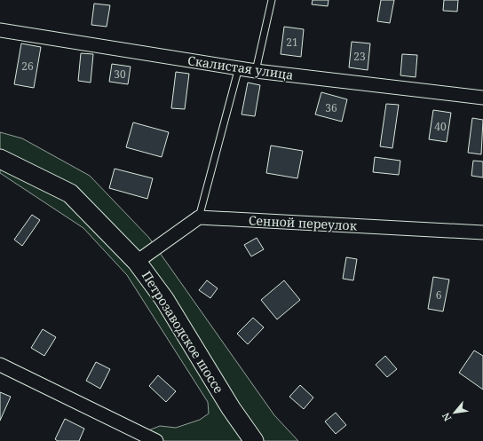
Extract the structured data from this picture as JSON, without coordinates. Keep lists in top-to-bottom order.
{
  "streets": {
    "main road": ["Петрозаводское шоссе"],
    "street": ["Скалистая улица", "Сенной переулок"]
  },
  "house_numbers": [
    "21",
    "23",
    "26",
    "30",
    "36",
    "40",
    "6"
  ],
  "north": "bottom left"
}
